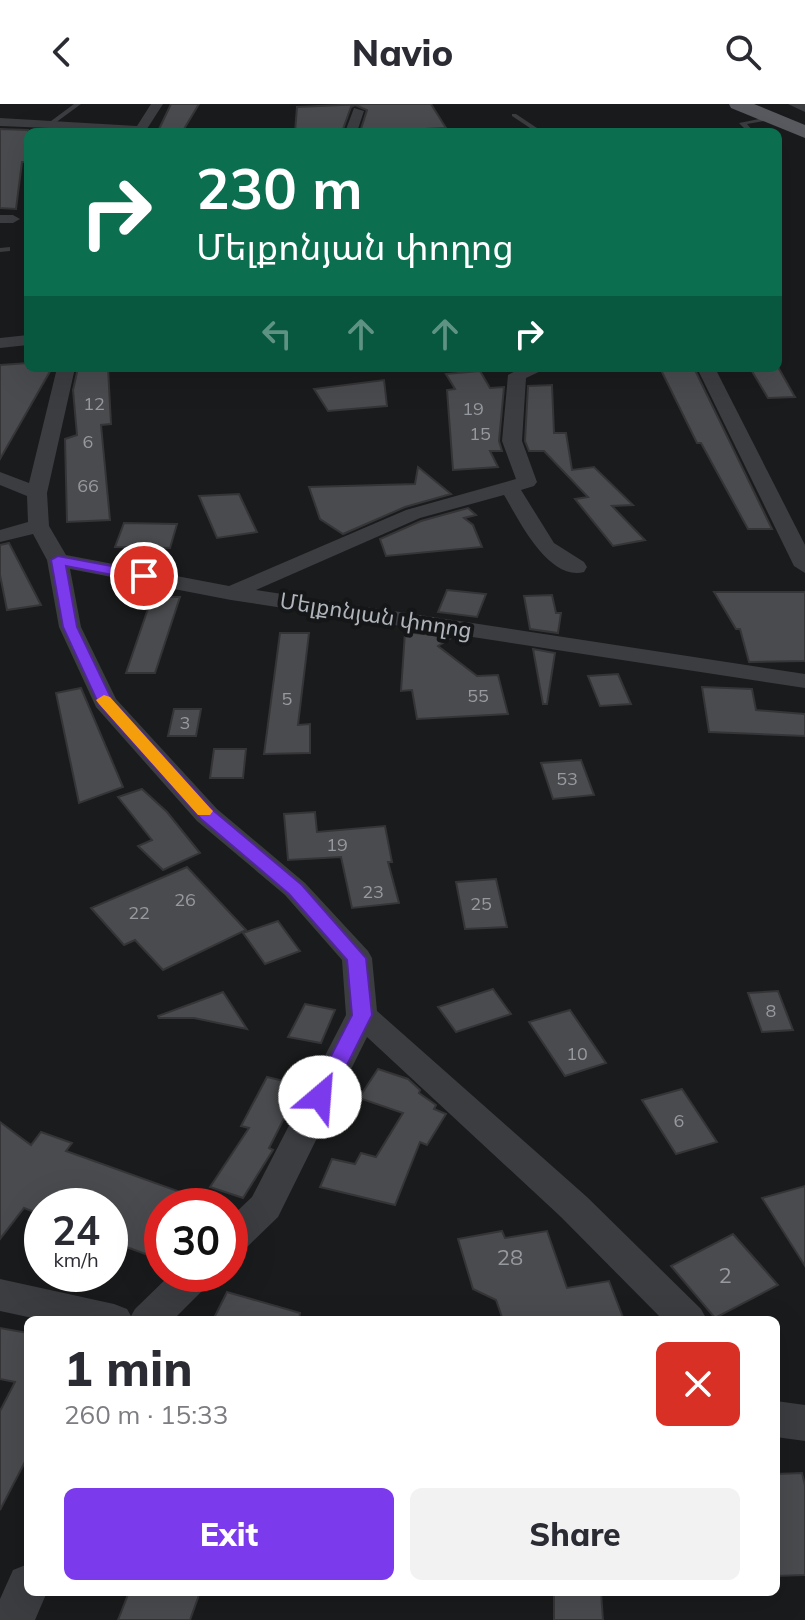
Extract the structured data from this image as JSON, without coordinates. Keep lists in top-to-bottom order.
{
  "streets": {
    "street": ["Մելքոնյան փողոց"]
  },
  "house_numbers": [
    "12",
    "19",
    "15",
    "6",
    "66",
    "55",
    "5",
    "3",
    "53",
    "19",
    "23",
    "26",
    "25",
    "22",
    "8",
    "10",
    "6",
    "28",
    "2"
  ],
  "page": {
    "header": "Navio",
    "turn": ["230 m", "Մելքոնյան փողոց"],
    "speed": "24 km/h",
    "limit": "30",
    "heading": ["1 min", "260 m · 15:33"],
    "buttons": ["Exit", "Share"]
  }
}
